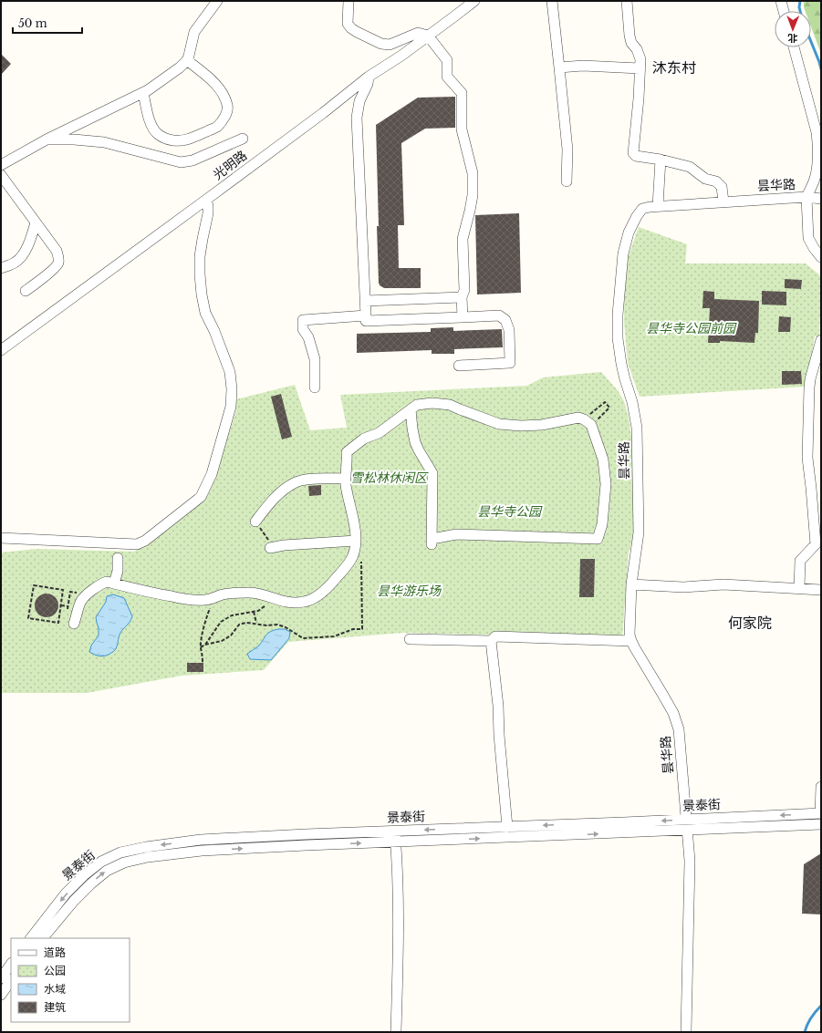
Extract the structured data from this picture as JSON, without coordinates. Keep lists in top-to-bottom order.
{
  "streets": {
    "street": ["光明路", "昙华路", "景泰街"]
  },
  "crossings": [
    ["昙华路", "景泰街"]
  ],
  "districts": ["沐东村", "何家院"],
  "parks": [
    "昙华寺公园前园",
    "雪松林休闲区",
    "昙华寺公园",
    "昙华游乐场"
  ],
  "legend": [
    "道路",
    "公园",
    "水域",
    "建筑"
  ],
  "scale_bar": "50 m",
  "north": "bottom"
}
